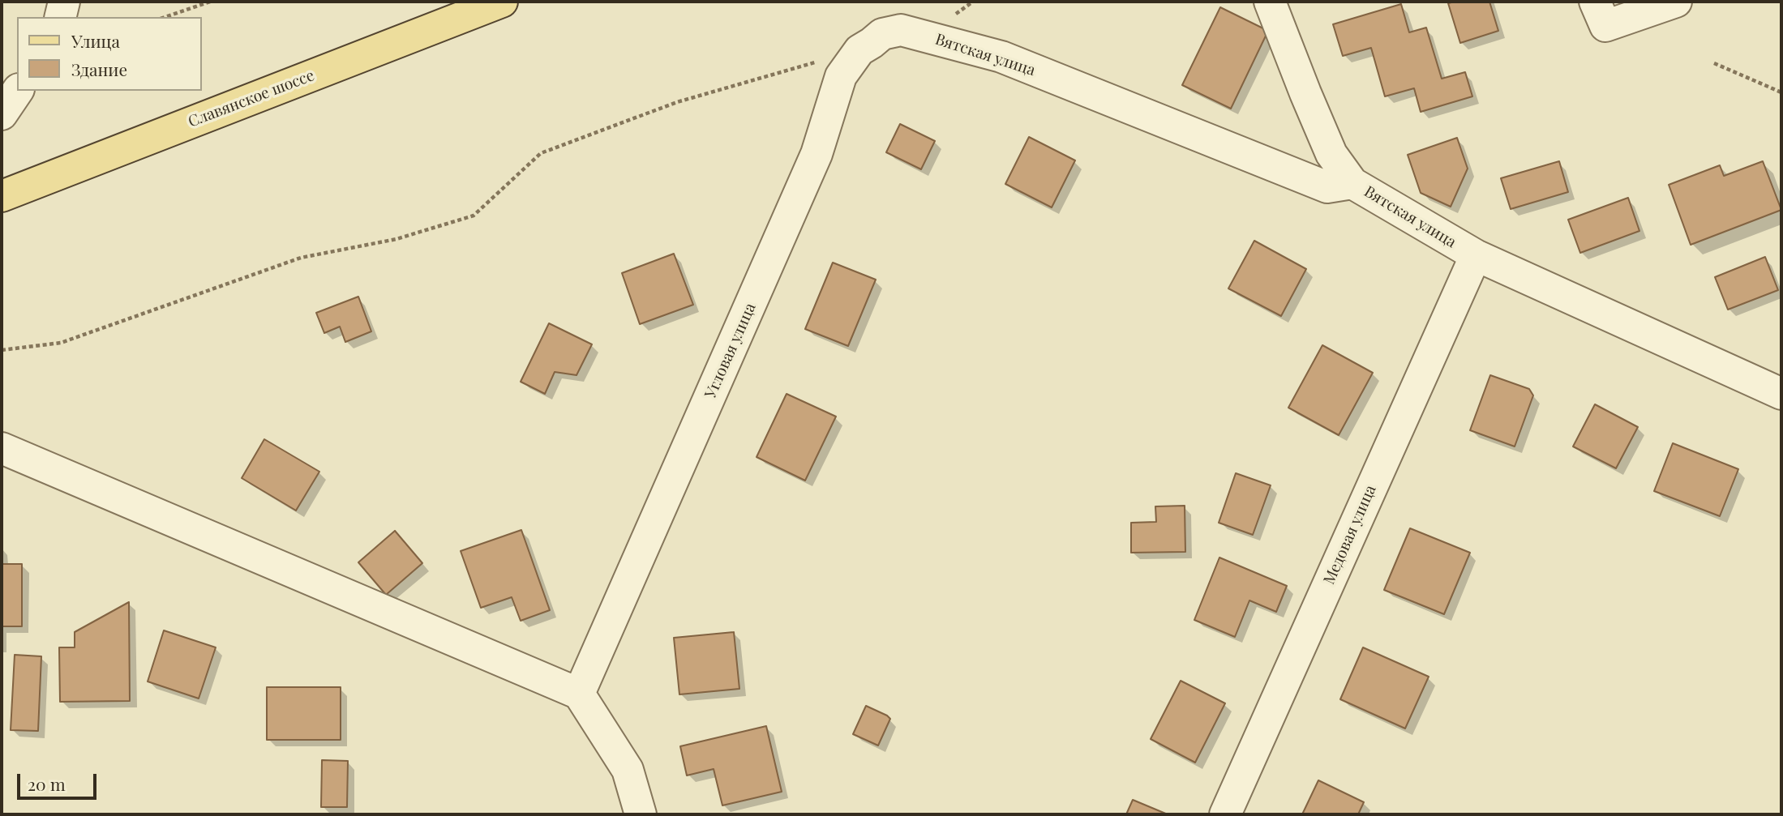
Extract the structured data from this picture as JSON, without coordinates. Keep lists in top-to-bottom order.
{
  "streets": {
    "main road": ["Славянское шоссе"],
    "street": ["Вятская улица", "Угловая улица", "Медовая улица"]
  },
  "crossings": [
    ["Вятская улица", "Угловая улица"],
    ["Вятская улица", "Медовая улица"]
  ],
  "legend": ["Улица", "Здание"],
  "scale_bar": "20 m"
}
